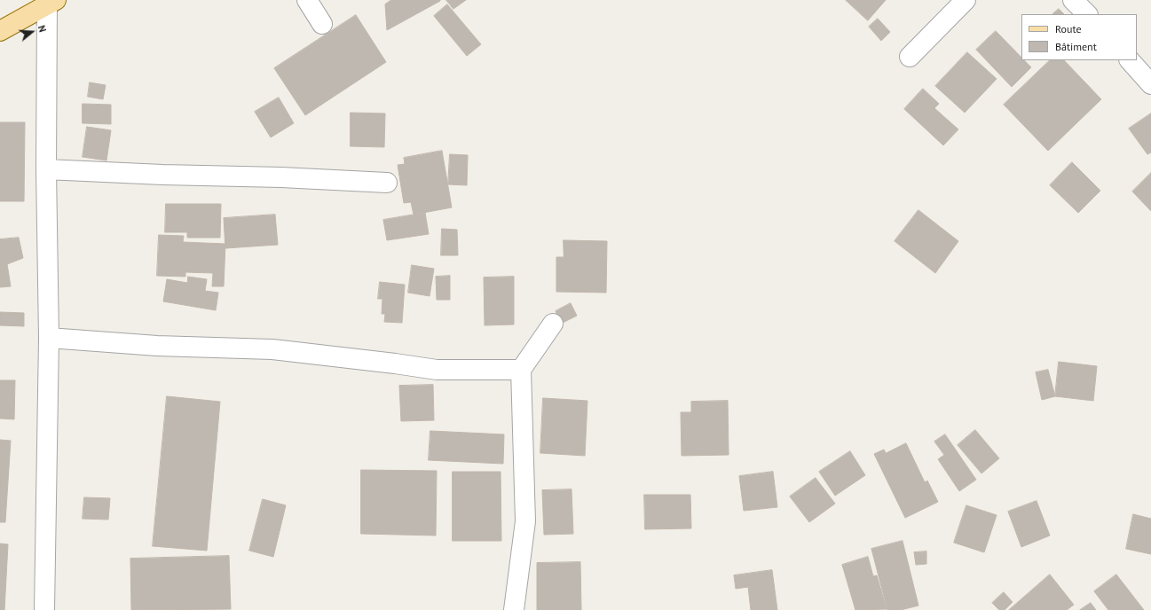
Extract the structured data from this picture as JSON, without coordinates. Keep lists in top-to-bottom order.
{
  "legend": ["Route", "Bâtiment"],
  "north": "right"
}
